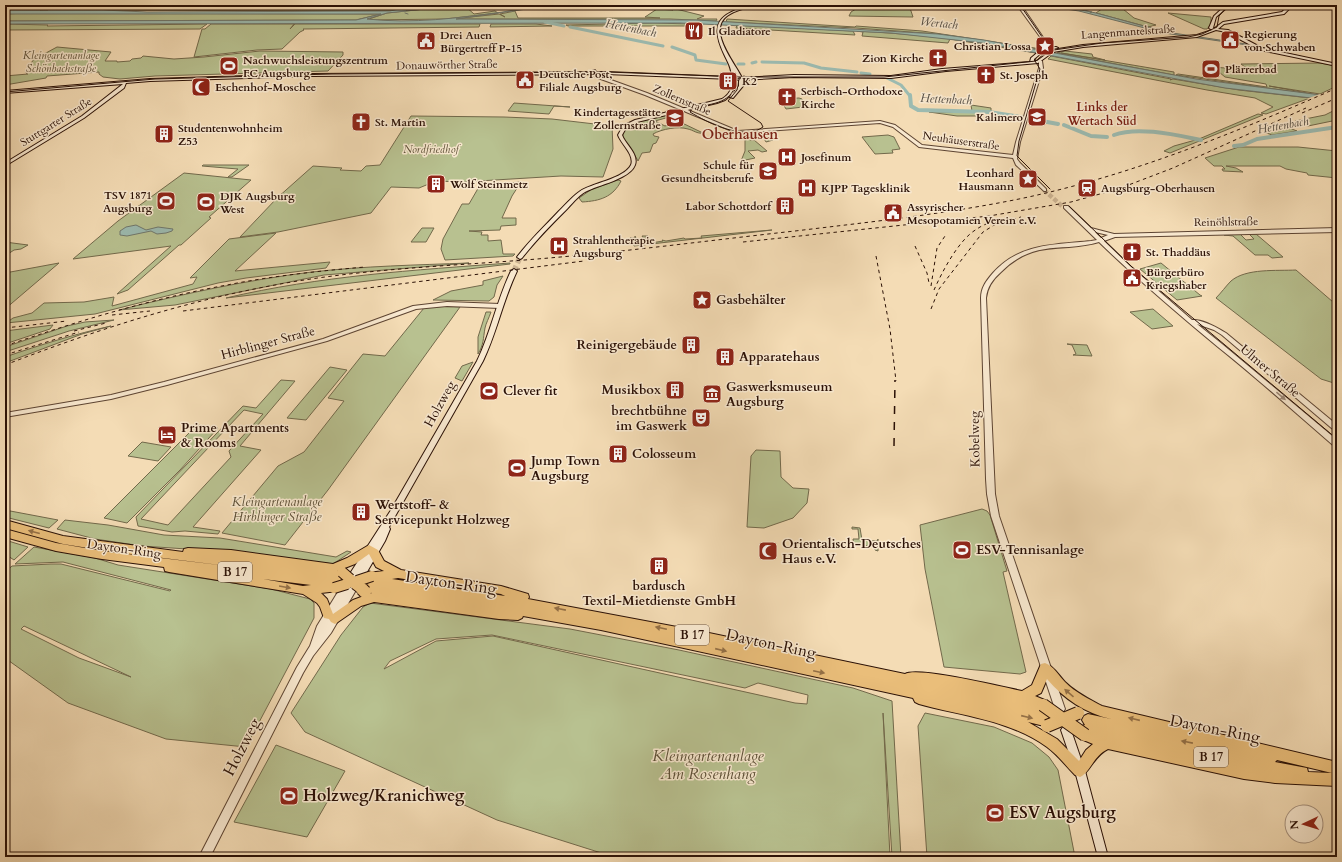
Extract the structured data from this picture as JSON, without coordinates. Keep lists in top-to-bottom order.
{
  "streets": {
    "highway": ["Dayton-Ring", "B 17"],
    "main road": [
      "Langenmantelstraße",
      "Donauwörther Straße",
      "Zollernstraße",
      "Stuttgarter Straße",
      "Neuhäuserstraße",
      "Reinöhlstraße",
      "Hirblinger Straße",
      "Ulmer Straße",
      "Holzweg",
      "Kobelweg"
    ]
  },
  "crossings": [
    ["Langenmantelstraße", "Donauwörther Straße"],
    ["Donauwörther Straße", "Zollernstraße"],
    ["Donauwörther Straße", "Stuttgarter Straße"],
    ["Zollernstraße", "Neuhäuserstraße"],
    ["Reinöhlstraße", "Ulmer Straße"],
    ["Reinöhlstraße", "Kobelweg"],
    ["Hirblinger Straße", "Holzweg"],
    ["Ulmer Straße", "Kobelweg"],
    ["Holzweg", "Dayton-Ring"]
  ],
  "districts": ["Links der Wertach Süd", "Oberhausen"],
  "water": ["Wertach", "Hettenbach"],
  "parks": [
    "Kleingartenanlage Schönbachstraße",
    "Nordfriedhof",
    "Kleingartenanlage Hirblinger Straße",
    "Kleingartenanlage Am Rosenhang"
  ],
  "places": {
    "restaurant": ["Il Gladiatore"],
    "public building": [
      "Regierung von Schwaben",
      "Drei Auen Bürgertreff P-15",
      "Deutsche Post, Filiale Augsburg",
      "Assyrischer Mesopotamien Verein e.V.",
      "Bürgerbüro Kriegshaber"
    ],
    "place": ["Christian Lossa", "Leonhard Hausmann", "Gasbehälter"],
    "church": [
      "Zion Kirche",
      "St. Joseph",
      "Serbisch-Orthodoxe Kirche",
      "St. Martin",
      "St. Thaddäus"
    ],
    "sports": [
      "Nachwuchsleistungszentrum FC Augsburg",
      "Plärrerbad",
      "TSV 1871 Augsburg",
      "DJK Augsburg West",
      "Clever fit",
      "Jump Town Augsburg",
      "ESV-Tennisanlage",
      "Holzweg/Kranichweg",
      "ESV Augsburg"
    ],
    "building": [
      "K2",
      "Studentenwohnheim Z53",
      "Wolf Steinmetz",
      "Labor Schottdorf",
      "Reinigergebäude",
      "Apparatehaus",
      "Musikbox",
      "Colosseum",
      "Wertstoff- & Servicepunkt Holzweg",
      "bardusch Textil-Mietdienste GmbH"
    ],
    "mosque": ["Eschenhof-Moschee", "Orientalisch-Deutsches Haus e.V."],
    "school or university": ["Kalimero", "Kindertagesstätte Zollernstraße", "Schule für Gesundheitsberufe"],
    "hospital": ["Josefinum", "KJPP Tagesklinik", "Strahlentherapie Augsburg"],
    "station": ["Augsburg-Oberhausen"],
    "museum": ["Gaswerksmuseum Augsburg"],
    "theatre": ["brechtbühne im Gaswerk"],
    "hotel": ["Prime Apartments & Rooms"]
  },
  "north": "left"
}
